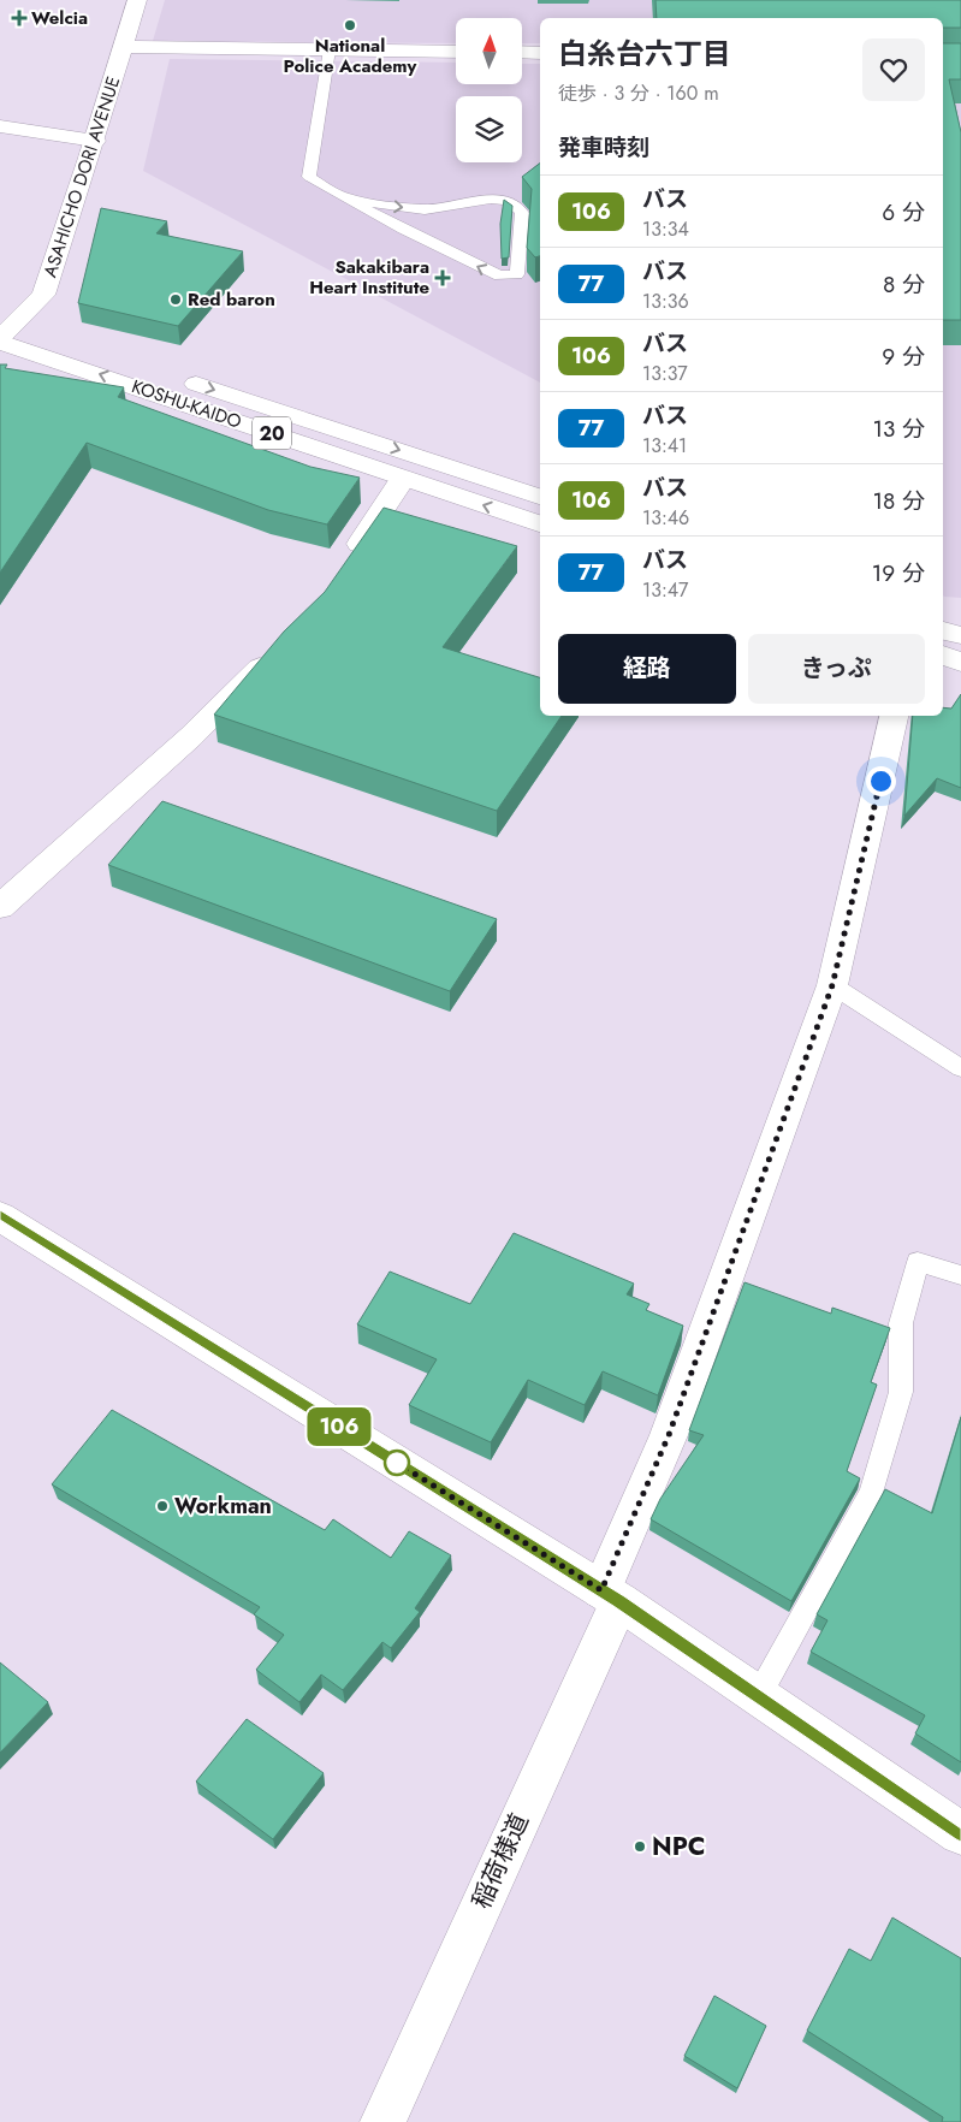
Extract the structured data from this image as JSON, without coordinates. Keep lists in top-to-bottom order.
{
  "streets": {
    "main road": [
      "ASAHICHO DORI AVENUE",
      "KOSHU-KAIDO",
      "20",
      "稲荷様道"
    ]
  },
  "crossings": [
    ["ASAHICHO DORI AVENUE", "KOSHU-KAIDO"]
  ],
  "places": {
    "health": ["Welcia", "Sakakibara Heart Institute"],
    "other": [
      "National Police Academy",
      "Red baron",
      "Workman",
      "NPC"
    ]
  },
  "lines": ["bus line 106"],
  "north": "top",
  "page": {
    "on_map": "106",
    "heading": [
      ["白糸台六丁目", "徒歩 · 3 分 · 160 m"],
      "発車時刻"
    ],
    "list": [
      {
        "mark": "106",
        "name": "バス",
        "note": "13:34",
        "value": "6 分"
      },
      {
        "mark": "77",
        "name": "バス",
        "note": "13:36",
        "value": "8 分"
      },
      {
        "mark": "106",
        "name": "バス",
        "note": "13:37",
        "value": "9 分"
      },
      {
        "mark": "77",
        "name": "バス",
        "note": "13:41",
        "value": "13 分"
      },
      {
        "mark": "106",
        "name": "バス",
        "note": "13:46",
        "value": "18 分"
      },
      {
        "mark": "77",
        "name": "バス",
        "note": "13:47",
        "value": "19 分"
      }
    ],
    "buttons": ["経路", "きっぷ"]
  }
}
